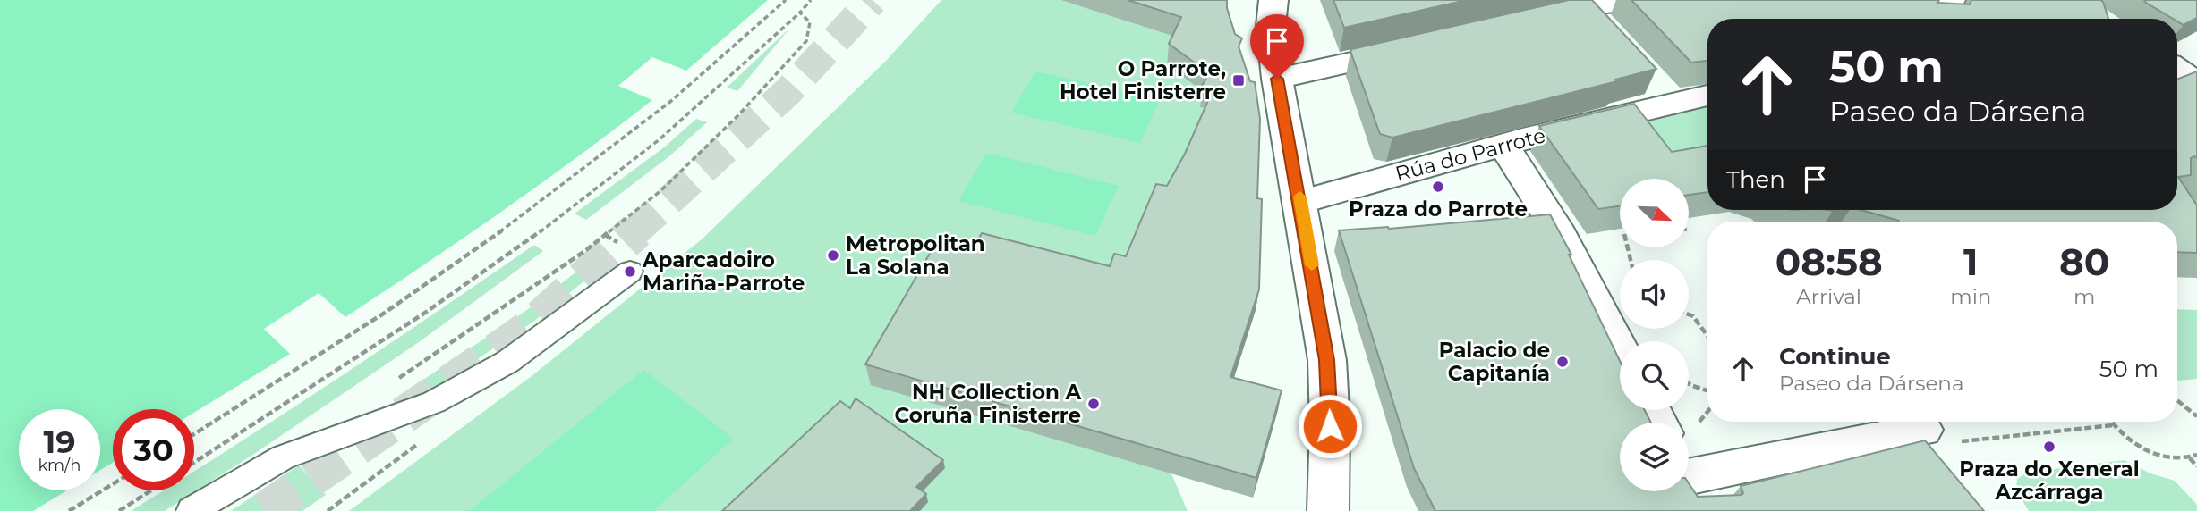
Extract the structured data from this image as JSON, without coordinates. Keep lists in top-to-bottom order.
{
  "streets": {
    "street": ["Rúa do Parrote"]
  },
  "places": {
    "transit": ["O Parrote, Hotel Finisterre"],
    "other": [
      "Praza do Parrote",
      "Metropolitan La Solana",
      "Aparcadoiro Mariña-Parrote",
      "Palacio de Capitanía",
      "NH Collection A Coruña Finisterre",
      "Praza do Xeneral Azcárraga"
    ]
  },
  "north": "bottom right",
  "page": {
    "turn": ["50 m", "Paseo da Dársena"],
    "then": "Then",
    "eta": [
      "08:58",
      "Arrival",
      "1",
      "min",
      "80",
      "m"
    ],
    "list": [
      {
        "name": "Continue",
        "note": "Paseo da Dársena",
        "value": "50 m"
      }
    ],
    "speed": "19 km/h",
    "limit": "30"
  }
}
